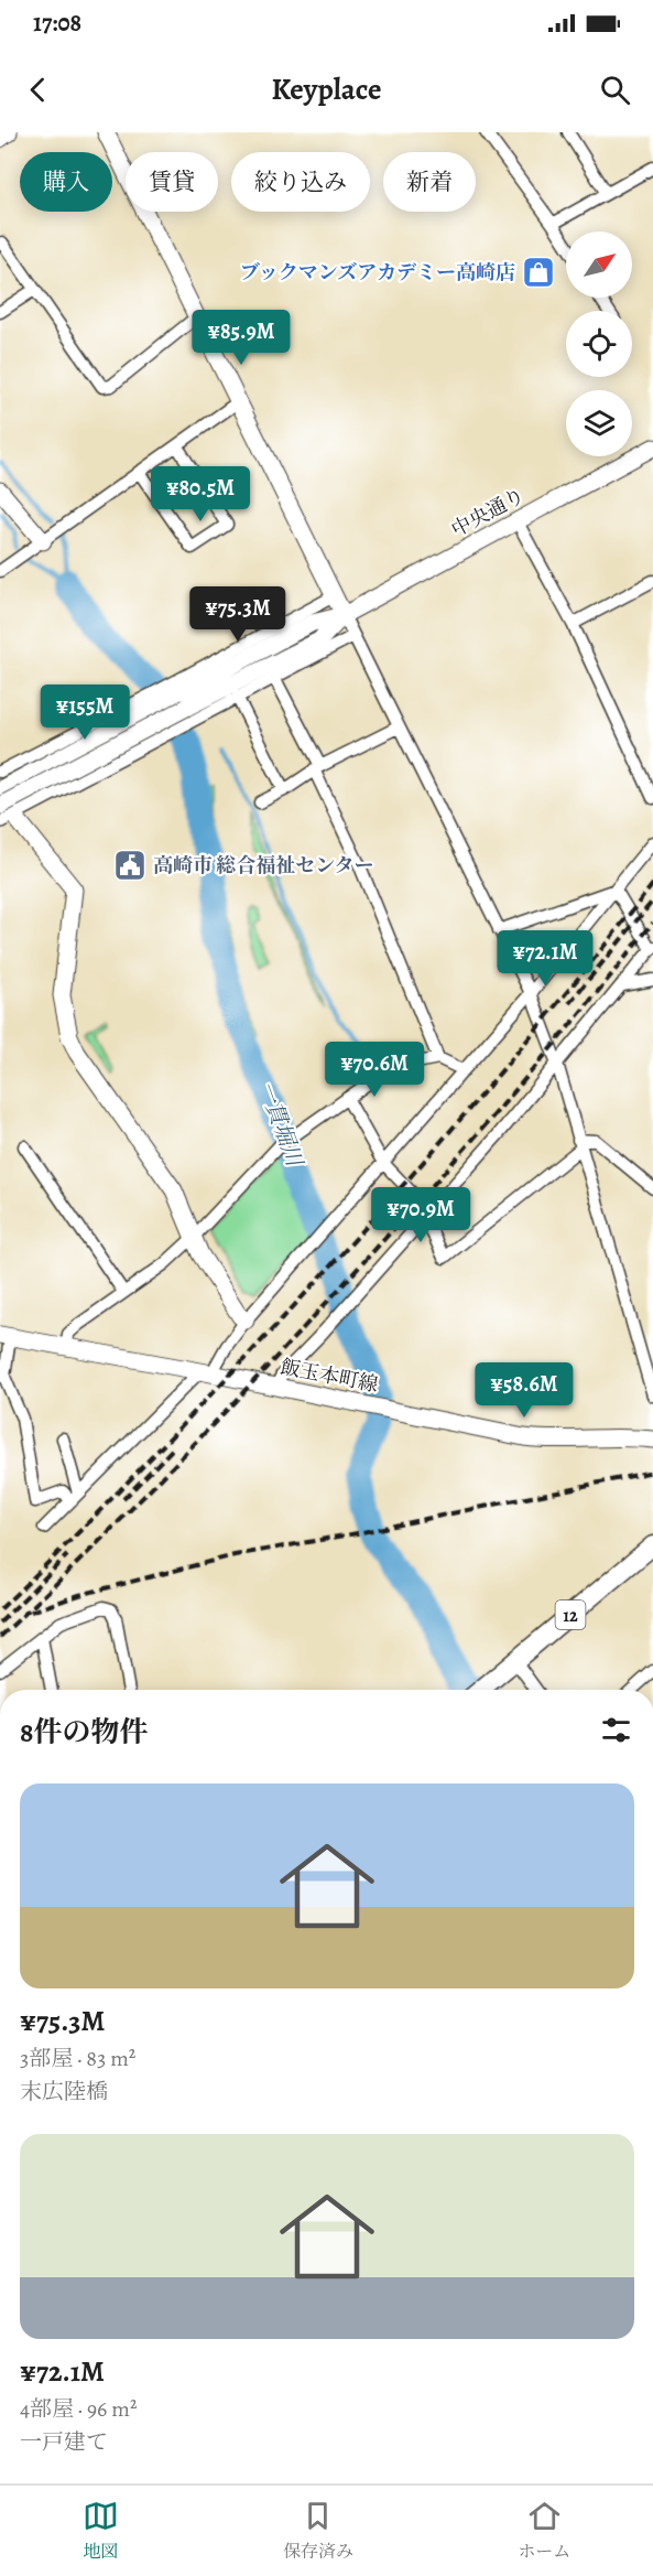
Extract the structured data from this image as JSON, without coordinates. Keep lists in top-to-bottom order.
{
  "streets": {
    "main road": ["12"],
    "street": ["中央通り", "飯玉本町線"]
  },
  "water": ["一貫堀川"],
  "places": {
    "shop": ["ブックマンズアカデミー高崎店"],
    "public building": ["高崎市 総合福祉センター"]
  },
  "north": "top right",
  "page": {
    "status": "17:08",
    "header": "Keyplace",
    "chip": [
      "購入",
      "賃貸",
      "絞り込み",
      "新着"
    ],
    "price": [
      "¥85.9M",
      "¥80.5M",
      "¥75.3M",
      "¥155M",
      "¥72.1M",
      "¥70.6M",
      "¥70.9M",
      "¥58.6M"
    ],
    "heading": "8件の物件",
    "list": [
      {
        "name": "¥75.3M",
        "note": "3部屋 · 83 m² · 末広陸橋"
      },
      {
        "name": "¥72.1M",
        "note": "4部屋 · 96 m² · 一戸建て"
      }
    ],
    "tabs": ["地図", "保存済み", "ホーム"]
  }
}
